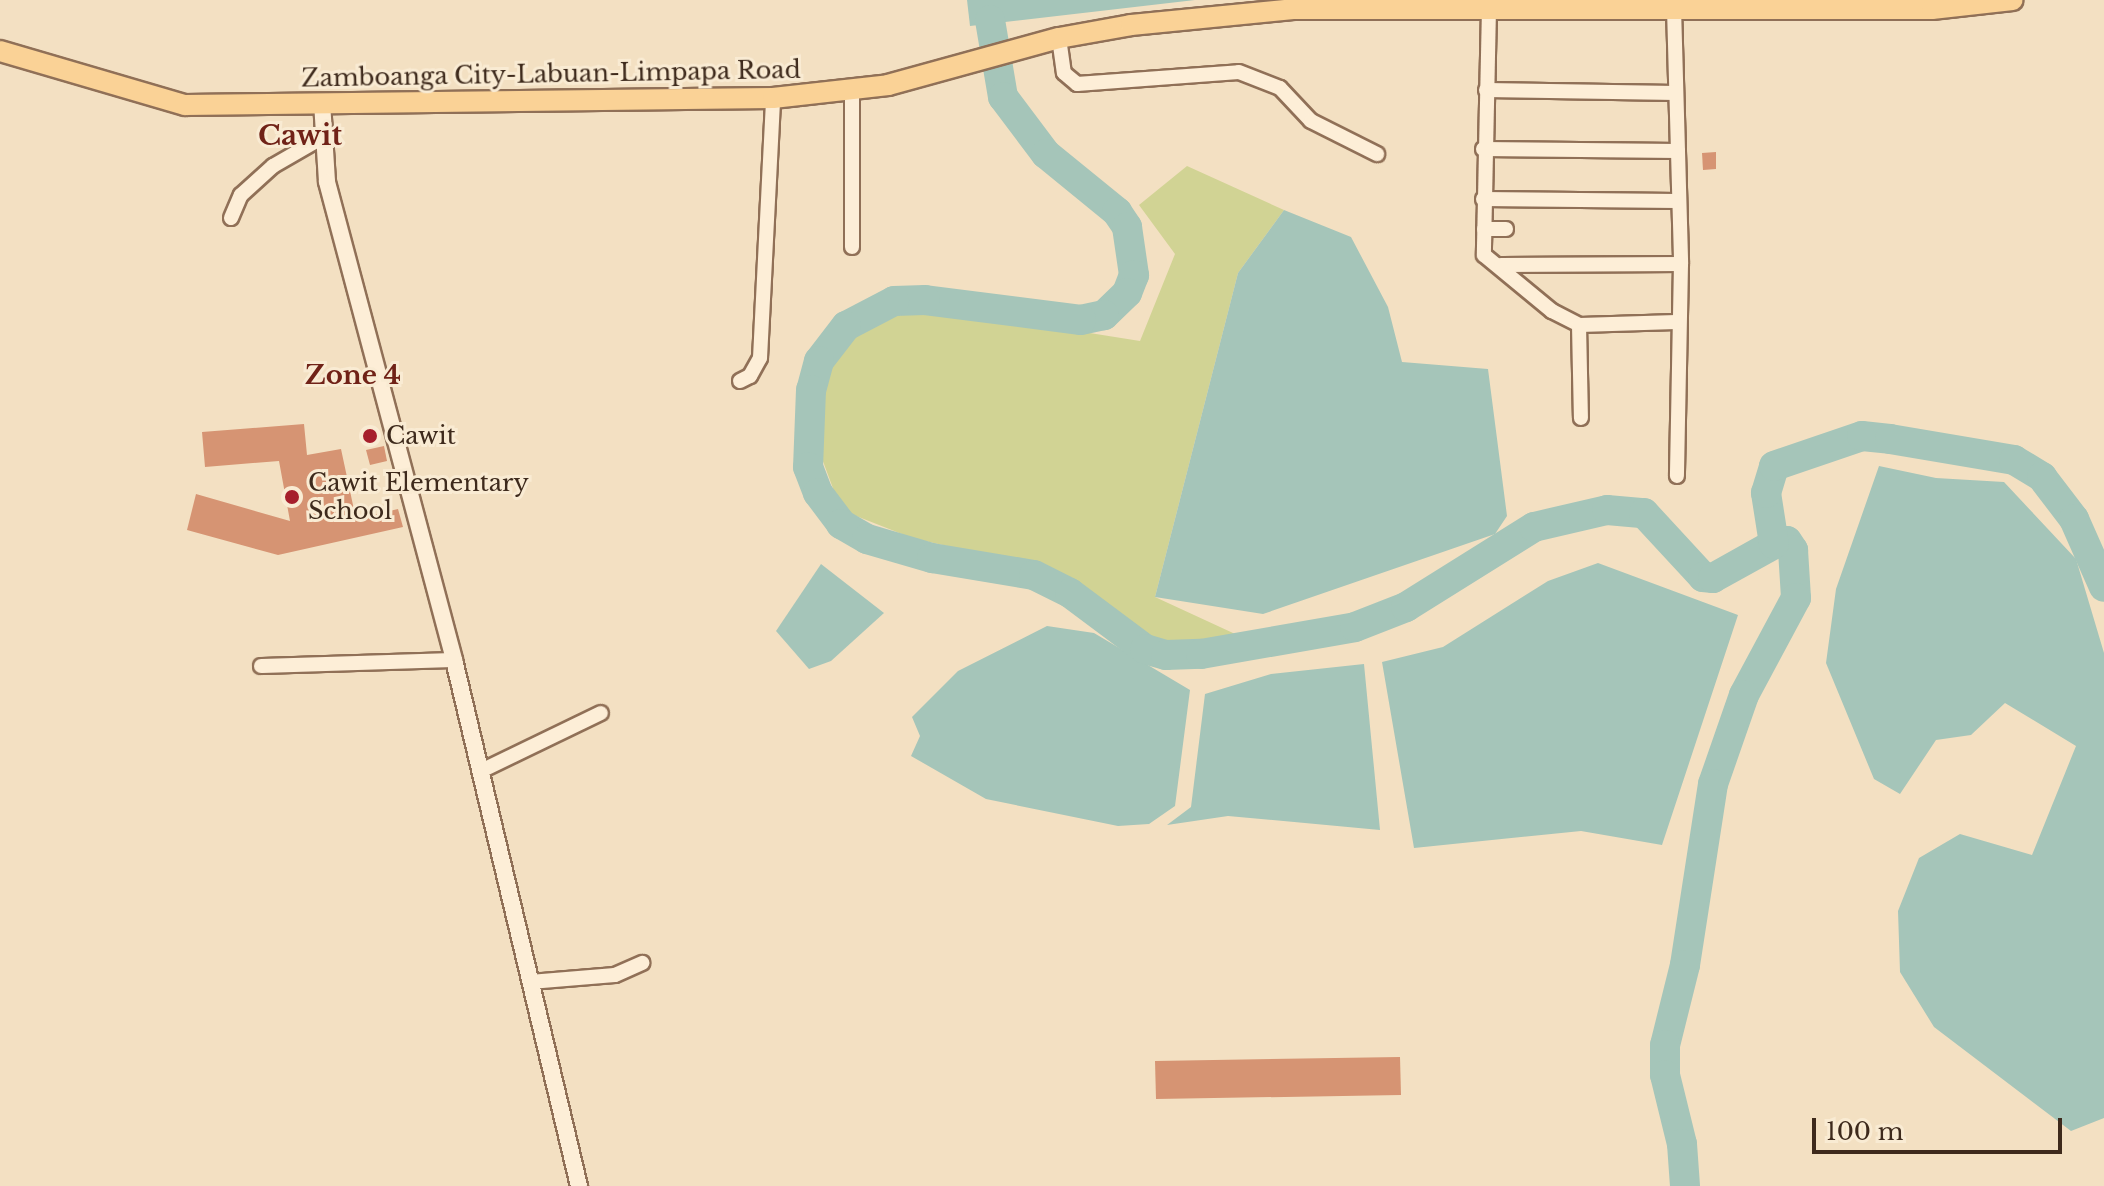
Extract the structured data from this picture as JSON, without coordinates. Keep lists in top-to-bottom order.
{
  "streets": {
    "main road": ["Zamboanga City-Labuan-Limpapa Road"]
  },
  "districts": ["Cawit", "Zone 4"],
  "places": ["Cawit", "Cawit Elementary School"],
  "scale_bar": "100 m"
}
